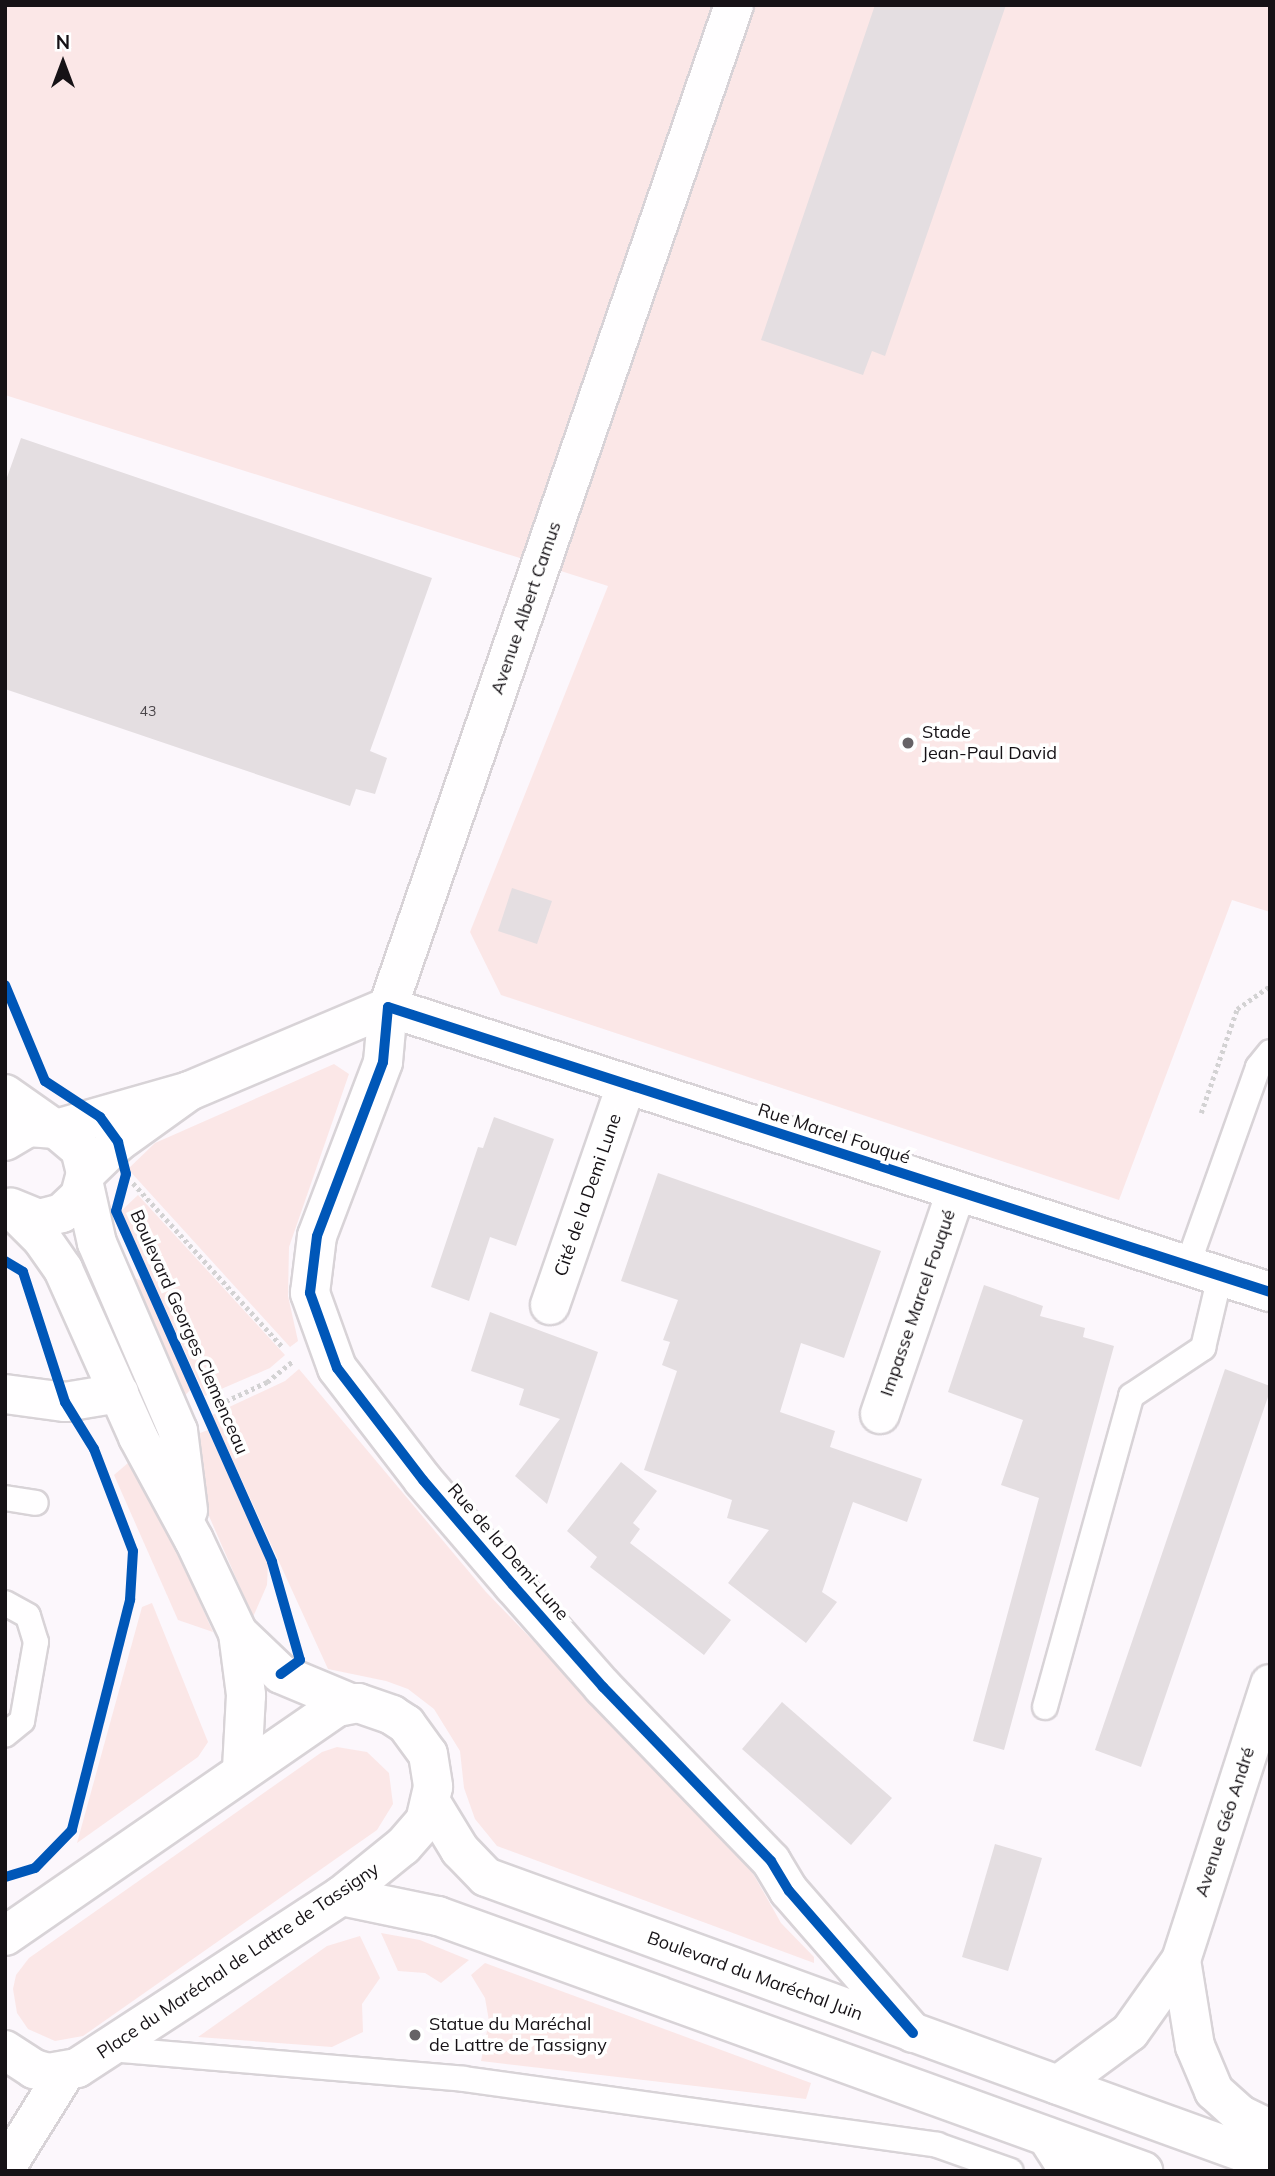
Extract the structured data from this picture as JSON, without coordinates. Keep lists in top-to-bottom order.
{
  "streets": {
    "street": [
      "Avenue Albert Camus",
      "Rue Marcel Fouqué",
      "Cité de la Demi Lune",
      "Impasse Marcel Fouqué",
      "Rue de la Demi-Lune",
      "Avenue Géo André",
      "Place du Maréchal de Lattre de Tassigny",
      "Boulevard du Maréchal Juin"
    ],
    "cycle path": ["Boulevard Georges Clemenceau"]
  },
  "crossings": [
    ["Avenue Albert Camus", "Rue Marcel Fouqué"],
    ["Avenue Albert Camus", "Rue de la Demi-Lune"],
    ["Rue Marcel Fouqué", "Cité de la Demi Lune"],
    ["Rue Marcel Fouqué", "Impasse Marcel Fouqué"],
    ["Rue Marcel Fouqué", "Rue de la Demi-Lune"],
    ["Rue de la Demi-Lune", "Boulevard du Maréchal Juin"],
    ["Avenue Géo André", "Boulevard du Maréchal Juin"],
    ["Place du Maréchal de Lattre de Tassigny", "Boulevard du Maréchal Juin"]
  ],
  "places": ["Stade Jean-Paul David", "Statue du Maréchal de Lattre de Tassigny"],
  "house_numbers": ["43"],
  "north": "top"
}
